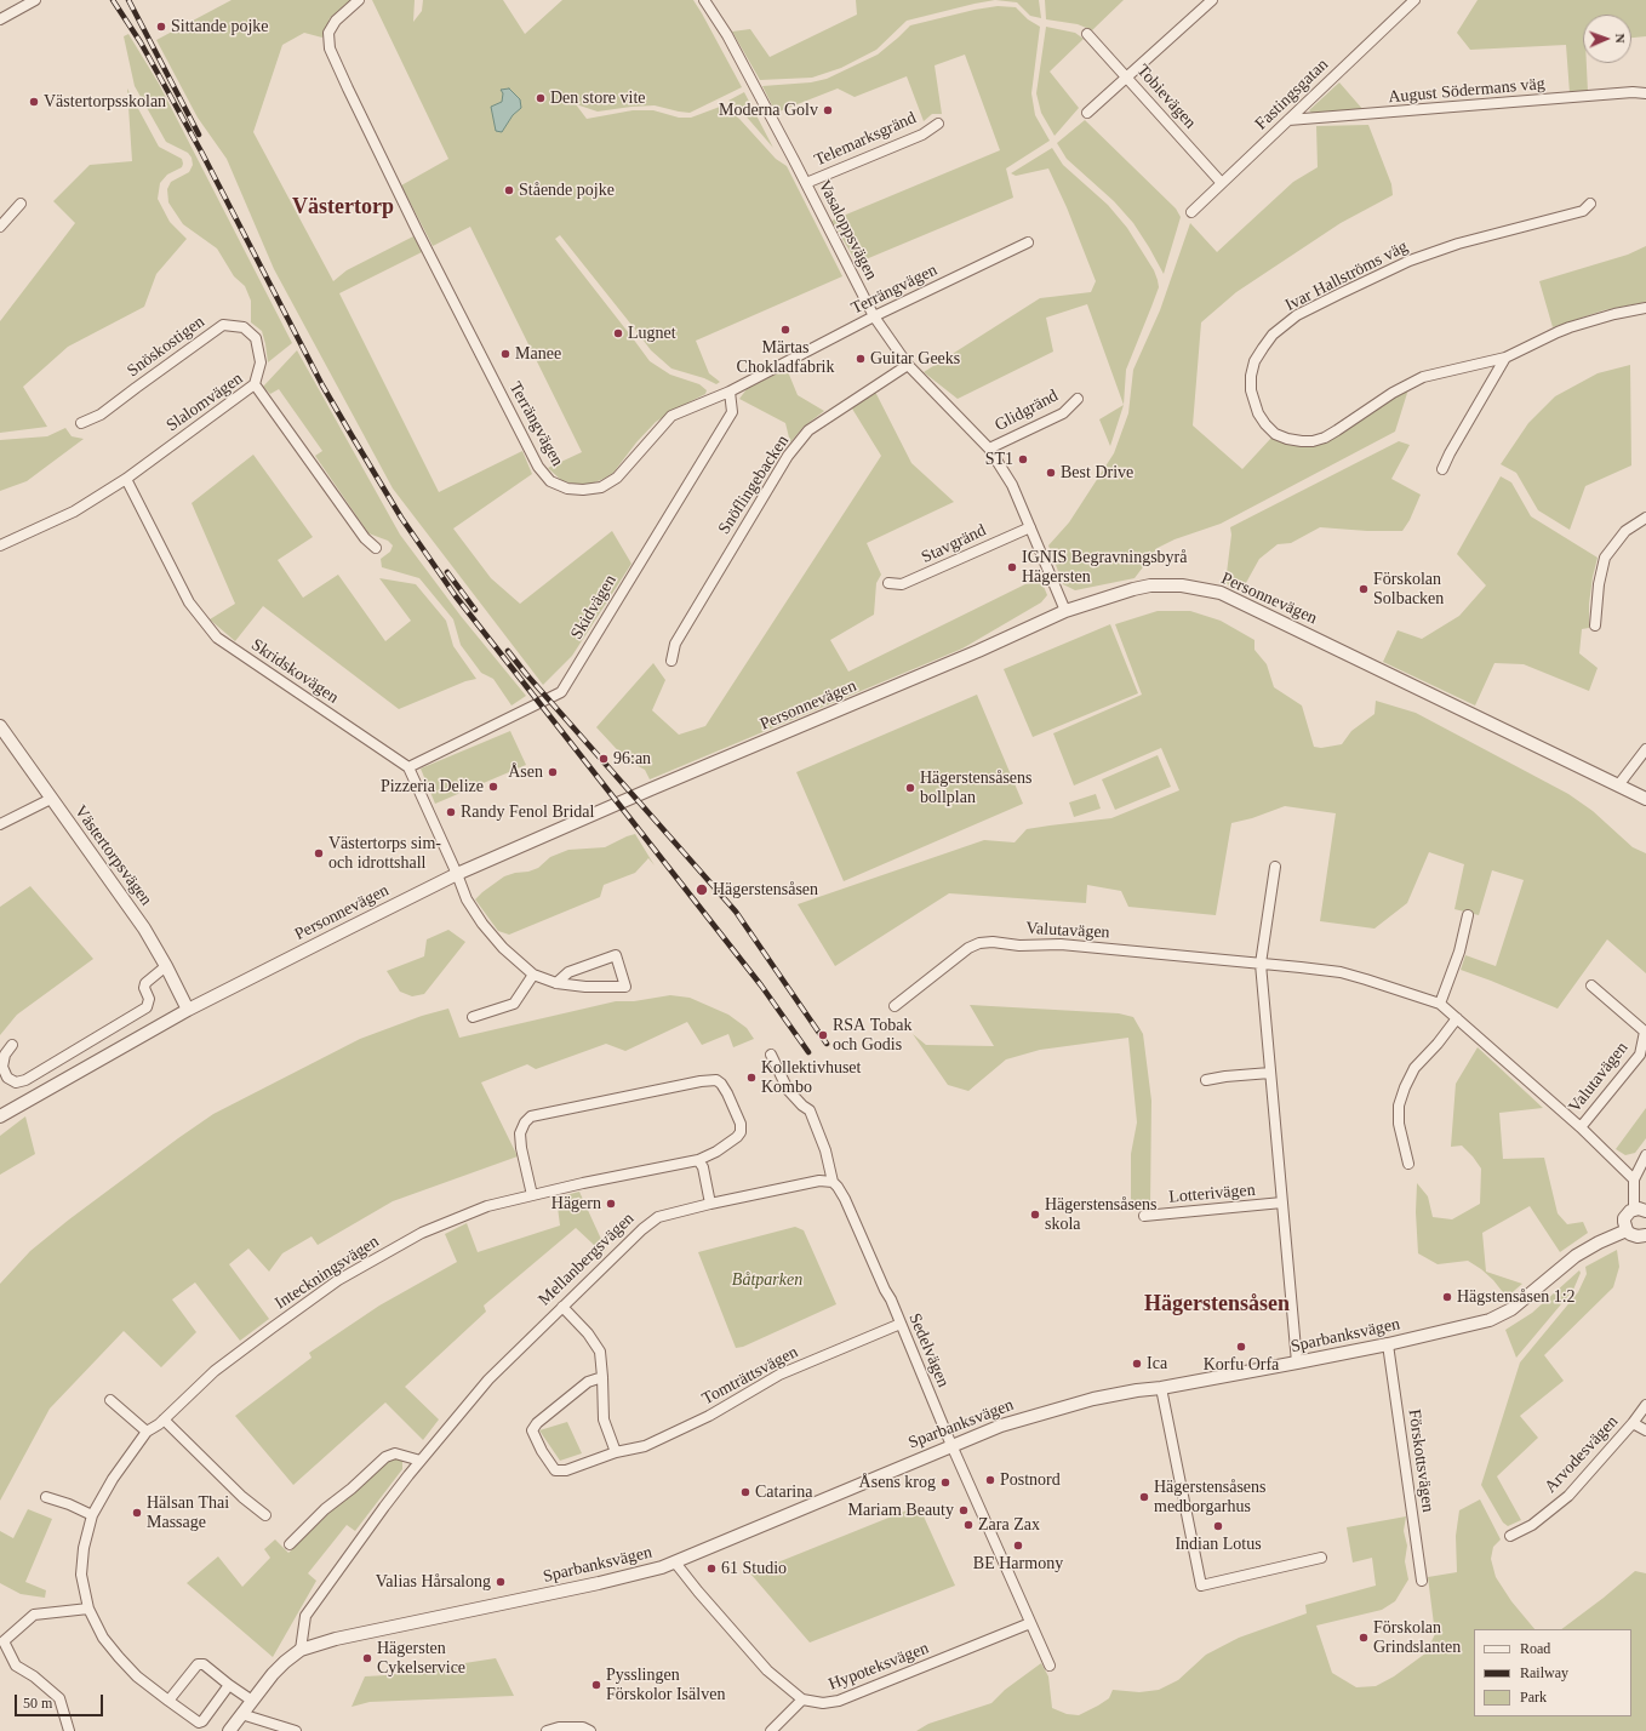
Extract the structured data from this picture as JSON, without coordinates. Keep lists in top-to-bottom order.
{
  "streets": {
    "street": [
      "August Södermans väg",
      "Fastingsgatan",
      "Tobievägen",
      "Telemarksgränd",
      "Vasaloppsvägen",
      "Ivar Hallströms väg",
      "Terrängvägen",
      "Snöskostigen",
      "Slalomvägen",
      "Glidgränd",
      "Snöflingebacken",
      "Stavgränd",
      "Personnevägen",
      "Skidvägen",
      "Skridskovägen",
      "Västertorpsvägen",
      "Valutavägen",
      "Lotterivägen",
      "Mellanbergsvägen",
      "Inteckningsvägen",
      "Sparbanksvägen",
      "Sedelvägen",
      "Tomträttsvägen",
      "Arvodesvägen",
      "Förskottsvägen",
      "Hypoteksvägen"
    ]
  },
  "crossings": [
    ["August Södermans väg", "Fastingsgatan"],
    ["Fastingsgatan", "Tobievägen"],
    ["Telemarksgränd", "Vasaloppsvägen"],
    ["Vasaloppsvägen", "Terrängvägen"],
    ["Vasaloppsvägen", "Glidgränd"],
    ["Vasaloppsvägen", "Snöflingebacken"],
    ["Vasaloppsvägen", "Stavgränd"],
    ["Vasaloppsvägen", "Personnevägen"],
    ["Terrängvägen", "Skidvägen"],
    ["Snöskostigen", "Slalomvägen"],
    ["Slalomvägen", "Skridskovägen"],
    ["Personnevägen", "Västertorpsvägen"],
    ["Skidvägen", "Skridskovägen"],
    ["Mellanbergsvägen", "Sparbanksvägen"],
    ["Mellanbergsvägen", "Sedelvägen"],
    ["Sparbanksvägen", "Sedelvägen"],
    ["Sparbanksvägen", "Förskottsvägen"],
    ["Sedelvägen", "Tomträttsvägen"],
    ["Sedelvägen", "Hypoteksvägen"]
  ],
  "districts": ["Västertorp", "Hägerstensåsen"],
  "parks": ["Båtparken"],
  "places": [
    "Sittande pojke",
    "Den store vite",
    "Västertorpsskolan",
    "Moderna Golv",
    "Stående pojke",
    "Märtas Chokladfabrik",
    "Lugnet",
    "Manee",
    "Guitar Geeks",
    "ST1",
    "Best Drive",
    "IGNIS Begravningsbyrå Hägersten",
    "Förskolan Solbacken",
    "96:an",
    "Åsen",
    "Pizzeria Delize",
    "Hägerstensåsens bollplan",
    "Randy Fenol Bridal",
    "Västertorps sim- och idrottshall",
    "Hägerstensåsen",
    "RSA Tobak och Godis",
    "Kollektivhuset Kombo",
    "Hägern",
    "Hägerstensåsens skola",
    "Hägstensåsen 1:2",
    "Korfu Orfa",
    "Ica",
    "Postnord",
    "Åsens krog",
    "Catarina",
    "Hägerstensåsens medborgarhus",
    "Mariam Beauty",
    "Hälsan Thai Massage",
    "Zara Zax",
    "Indian Lotus",
    "BE Harmony",
    "61 Studio",
    "Valias Hårsalong",
    "Förskolan Grindslanten",
    "Hägersten Cykelservice",
    "Pysslingen Förskolor Isälven"
  ],
  "legend": ["Road", "Railway", "Park"],
  "scale_bar": "50 m",
  "north": "right"
}
